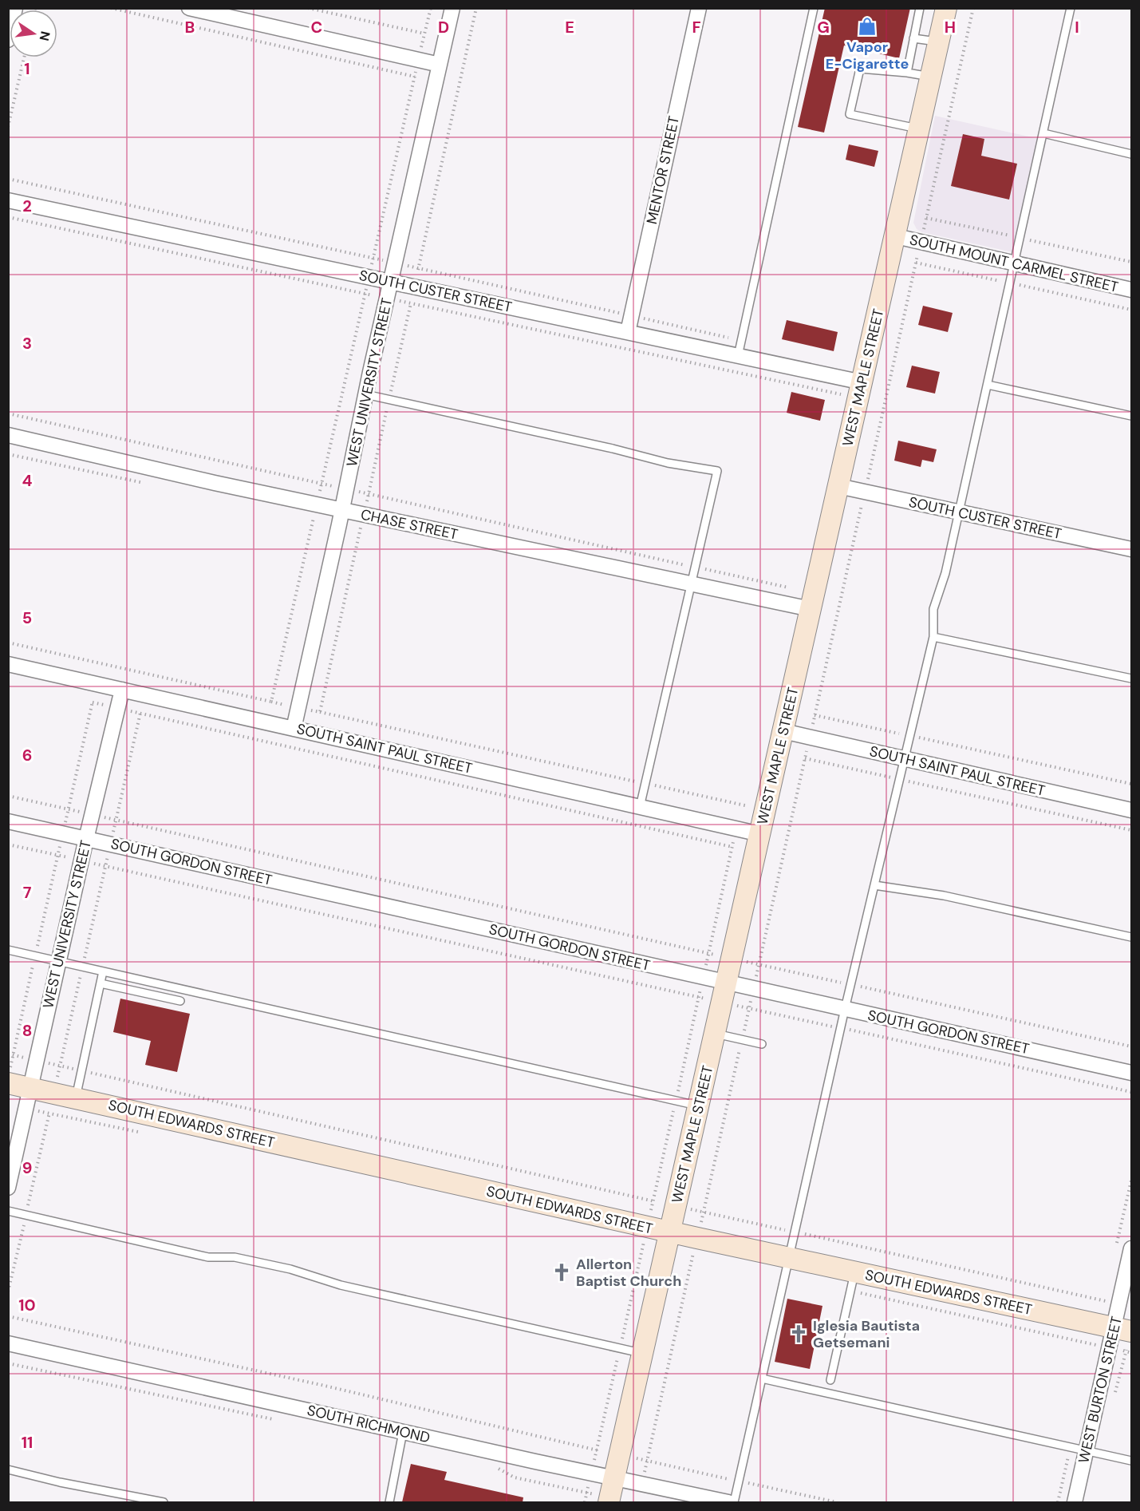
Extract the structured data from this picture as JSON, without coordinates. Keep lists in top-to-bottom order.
{
  "streets": {
    "street": [
      "MENTOR STREET",
      "SOUTH MOUNT CARMEL STREET",
      "SOUTH CUSTER STREET",
      "WEST MAPLE STREET",
      "WEST UNIVERSITY STREET",
      "CHASE STREET",
      "SOUTH SAINT PAUL STREET",
      "SOUTH GORDON STREET",
      "SOUTH EDWARDS STREET",
      "WEST BURTON STREET",
      "SOUTH RICHMOND"
    ]
  },
  "crossings": [
    ["MENTOR STREET", "SOUTH CUSTER STREET"],
    ["SOUTH MOUNT CARMEL STREET", "WEST MAPLE STREET"],
    ["SOUTH CUSTER STREET", "WEST MAPLE STREET"],
    ["SOUTH CUSTER STREET", "WEST UNIVERSITY STREET"],
    ["WEST MAPLE STREET", "CHASE STREET"],
    ["WEST MAPLE STREET", "SOUTH SAINT PAUL STREET"],
    ["WEST MAPLE STREET", "SOUTH GORDON STREET"],
    ["WEST MAPLE STREET", "SOUTH EDWARDS STREET"],
    ["WEST MAPLE STREET", "SOUTH RICHMOND"],
    ["WEST UNIVERSITY STREET", "CHASE STREET"],
    ["WEST UNIVERSITY STREET", "SOUTH SAINT PAUL STREET"],
    ["WEST UNIVERSITY STREET", "SOUTH GORDON STREET"],
    ["WEST UNIVERSITY STREET", "SOUTH EDWARDS STREET"],
    ["SOUTH EDWARDS STREET", "WEST BURTON STREET"]
  ],
  "places": {
    "shop": ["Vapor E-Cigarette"],
    "church": ["Allerton Baptist Church", "Iglesia Bautista Getsemani"]
  },
  "north": "right",
  "grid": {
    "columns": [
      "B",
      "C",
      "D",
      "E",
      "F",
      "G",
      "H",
      "I"
    ],
    "rows": [
      "1",
      "2",
      "3",
      "4",
      "5",
      "6",
      "7",
      "8",
      "9",
      "10",
      "11"
    ]
  }
}
